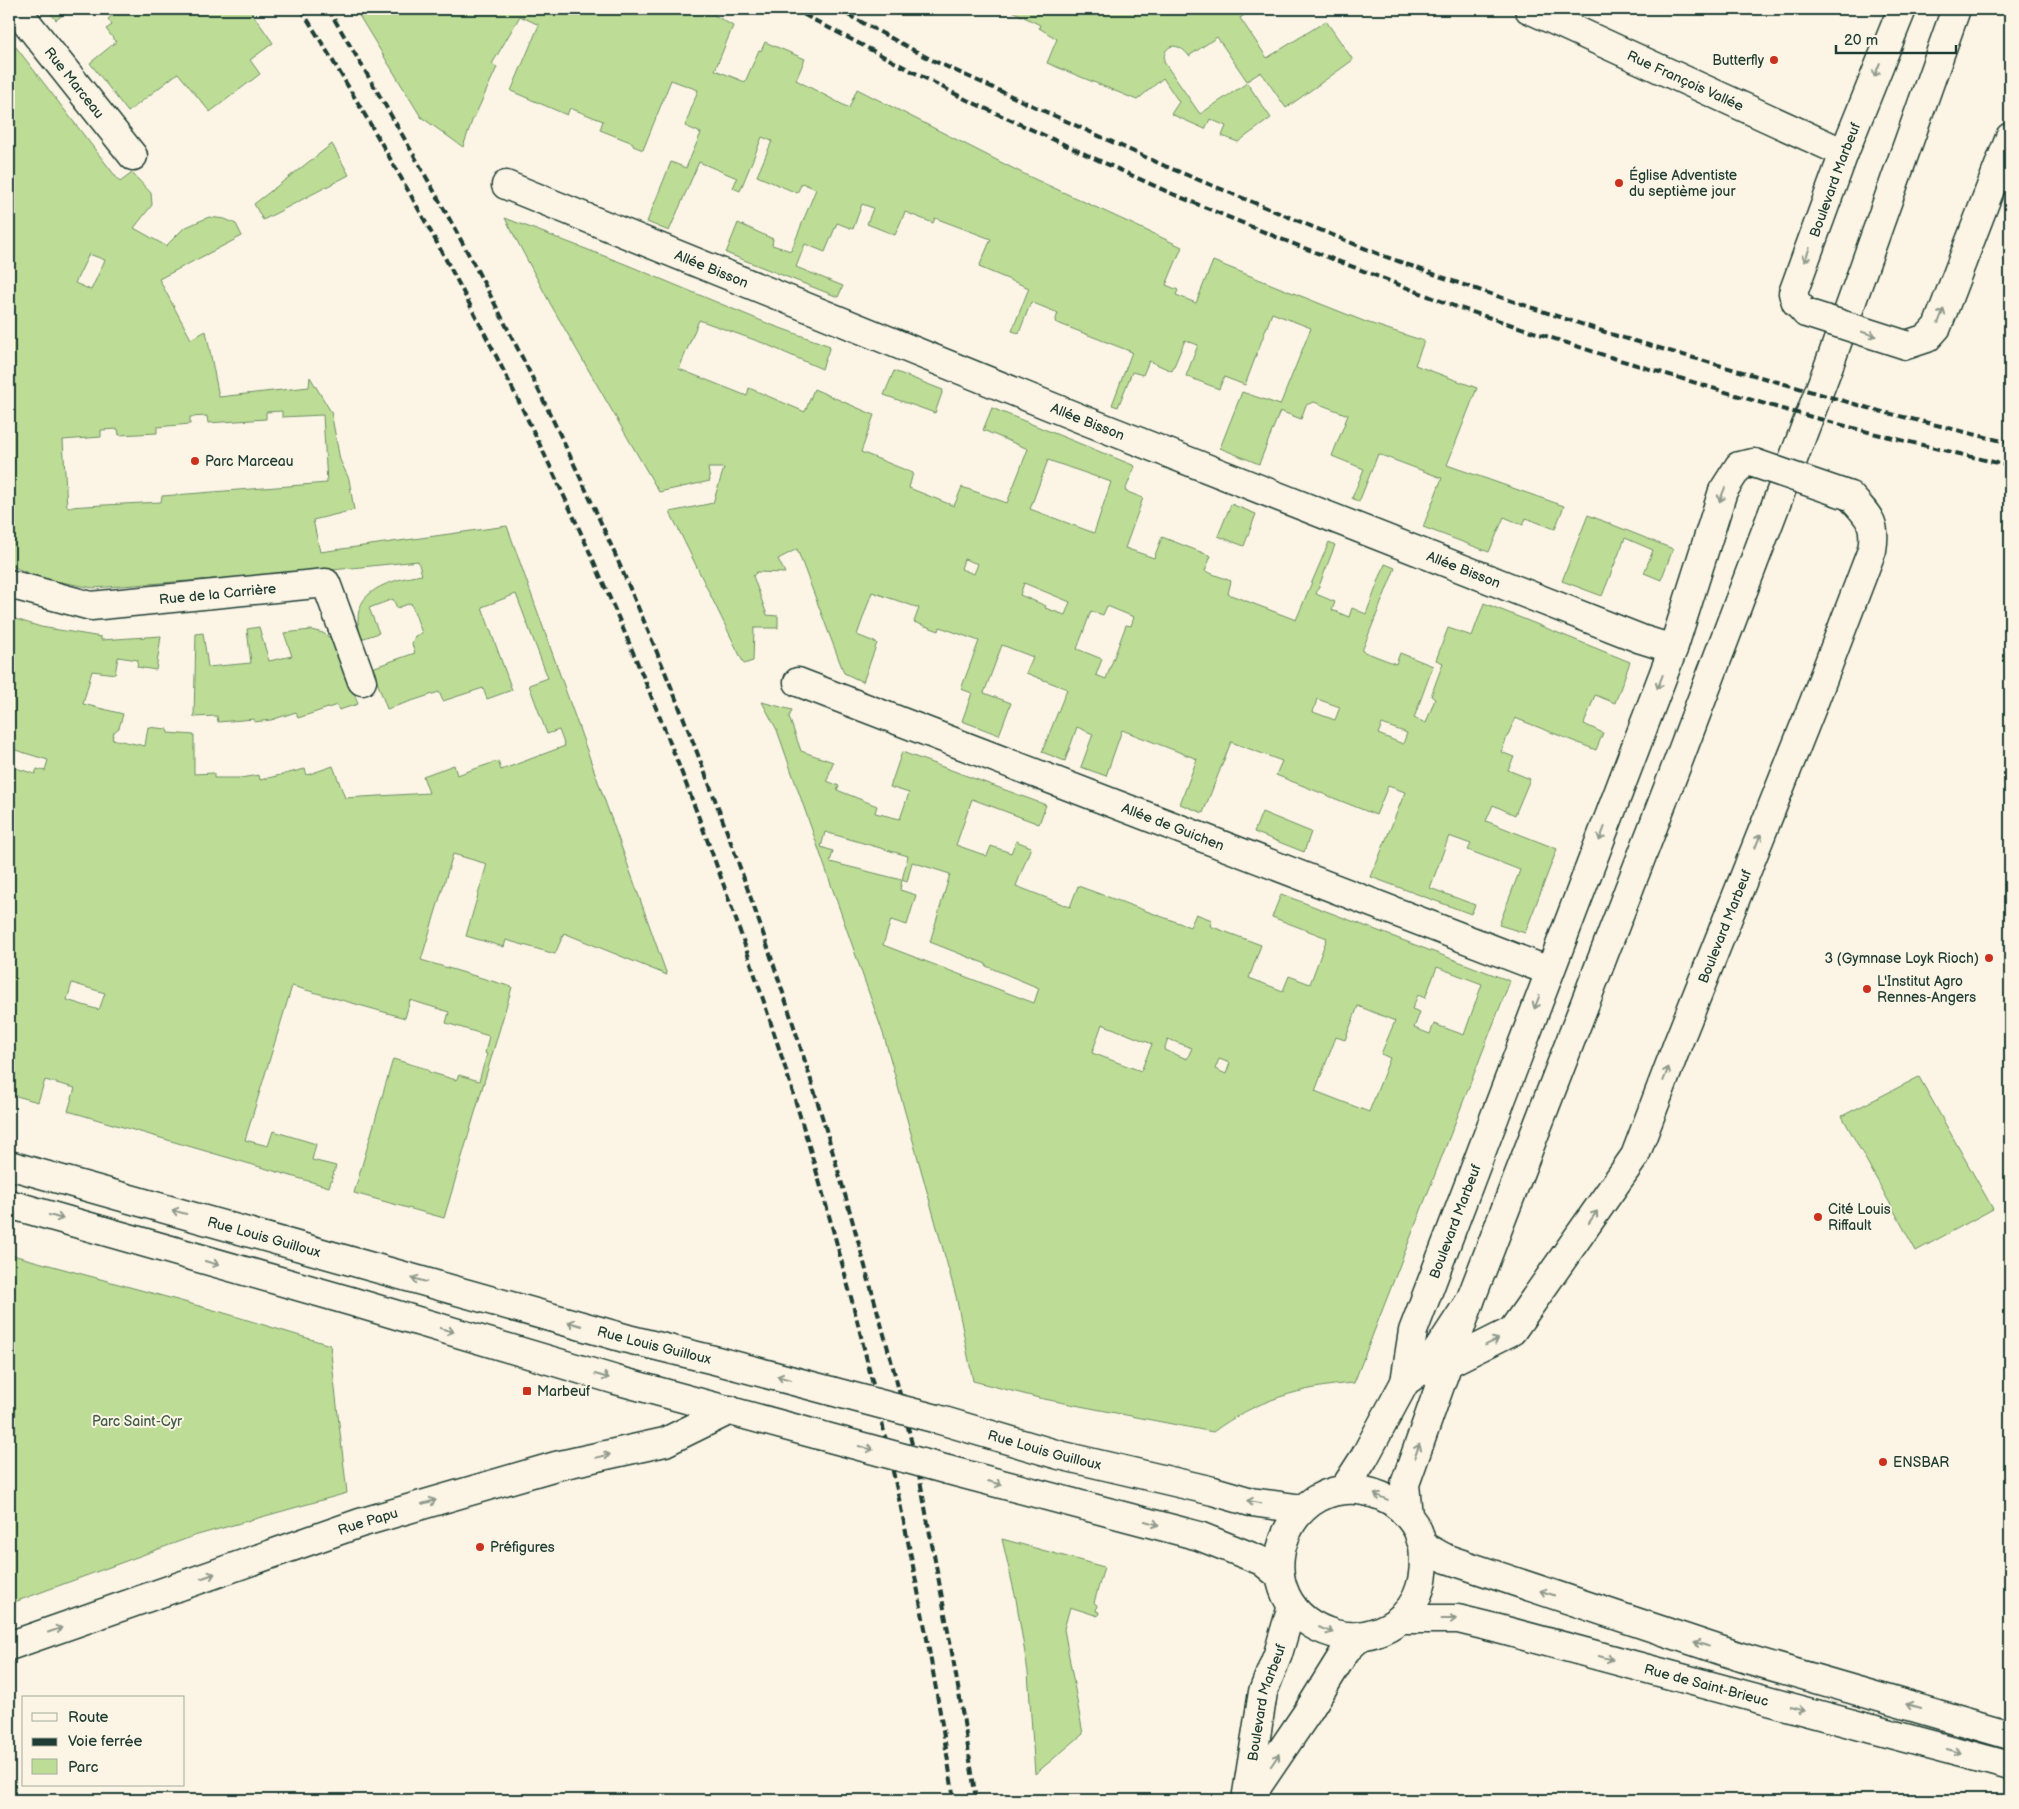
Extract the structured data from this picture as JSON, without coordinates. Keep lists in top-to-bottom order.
{
  "streets": {
    "street": [
      "Rue François Vallée",
      "Rue Marceau",
      "Boulevard Marbeuf",
      "Allée Bisson",
      "Rue de la Carrière",
      "Allée de Guichen",
      "Rue Louis Guilloux",
      "Rue Papu",
      "Rue de Saint-Brieuc"
    ]
  },
  "crossings": [
    ["Rue François Vallée", "Boulevard Marbeuf"],
    ["Boulevard Marbeuf", "Allée Bisson"],
    ["Boulevard Marbeuf", "Allée de Guichen"],
    ["Boulevard Marbeuf", "Rue Louis Guilloux"],
    ["Boulevard Marbeuf", "Rue de Saint-Brieuc"],
    ["Rue Louis Guilloux", "Rue de Saint-Brieuc"]
  ],
  "one_way": ["Rue Papu"],
  "parks": ["Parc Saint-Cyr"],
  "places": {
    "other": [
      "Butterfly",
      "Église Adventiste du septième jour",
      "Parc Marceau",
      "3 (Gymnase Loyk Rioch)",
      "L'Institut Agro Rennes-Angers",
      "Cité Louis Riffault",
      "ENSBAR",
      "Préfigures"
    ],
    "transit": ["Marbeuf"]
  },
  "legend": ["Route", "Voie ferrée", "Parc"],
  "scale_bar": "20 m"
}
